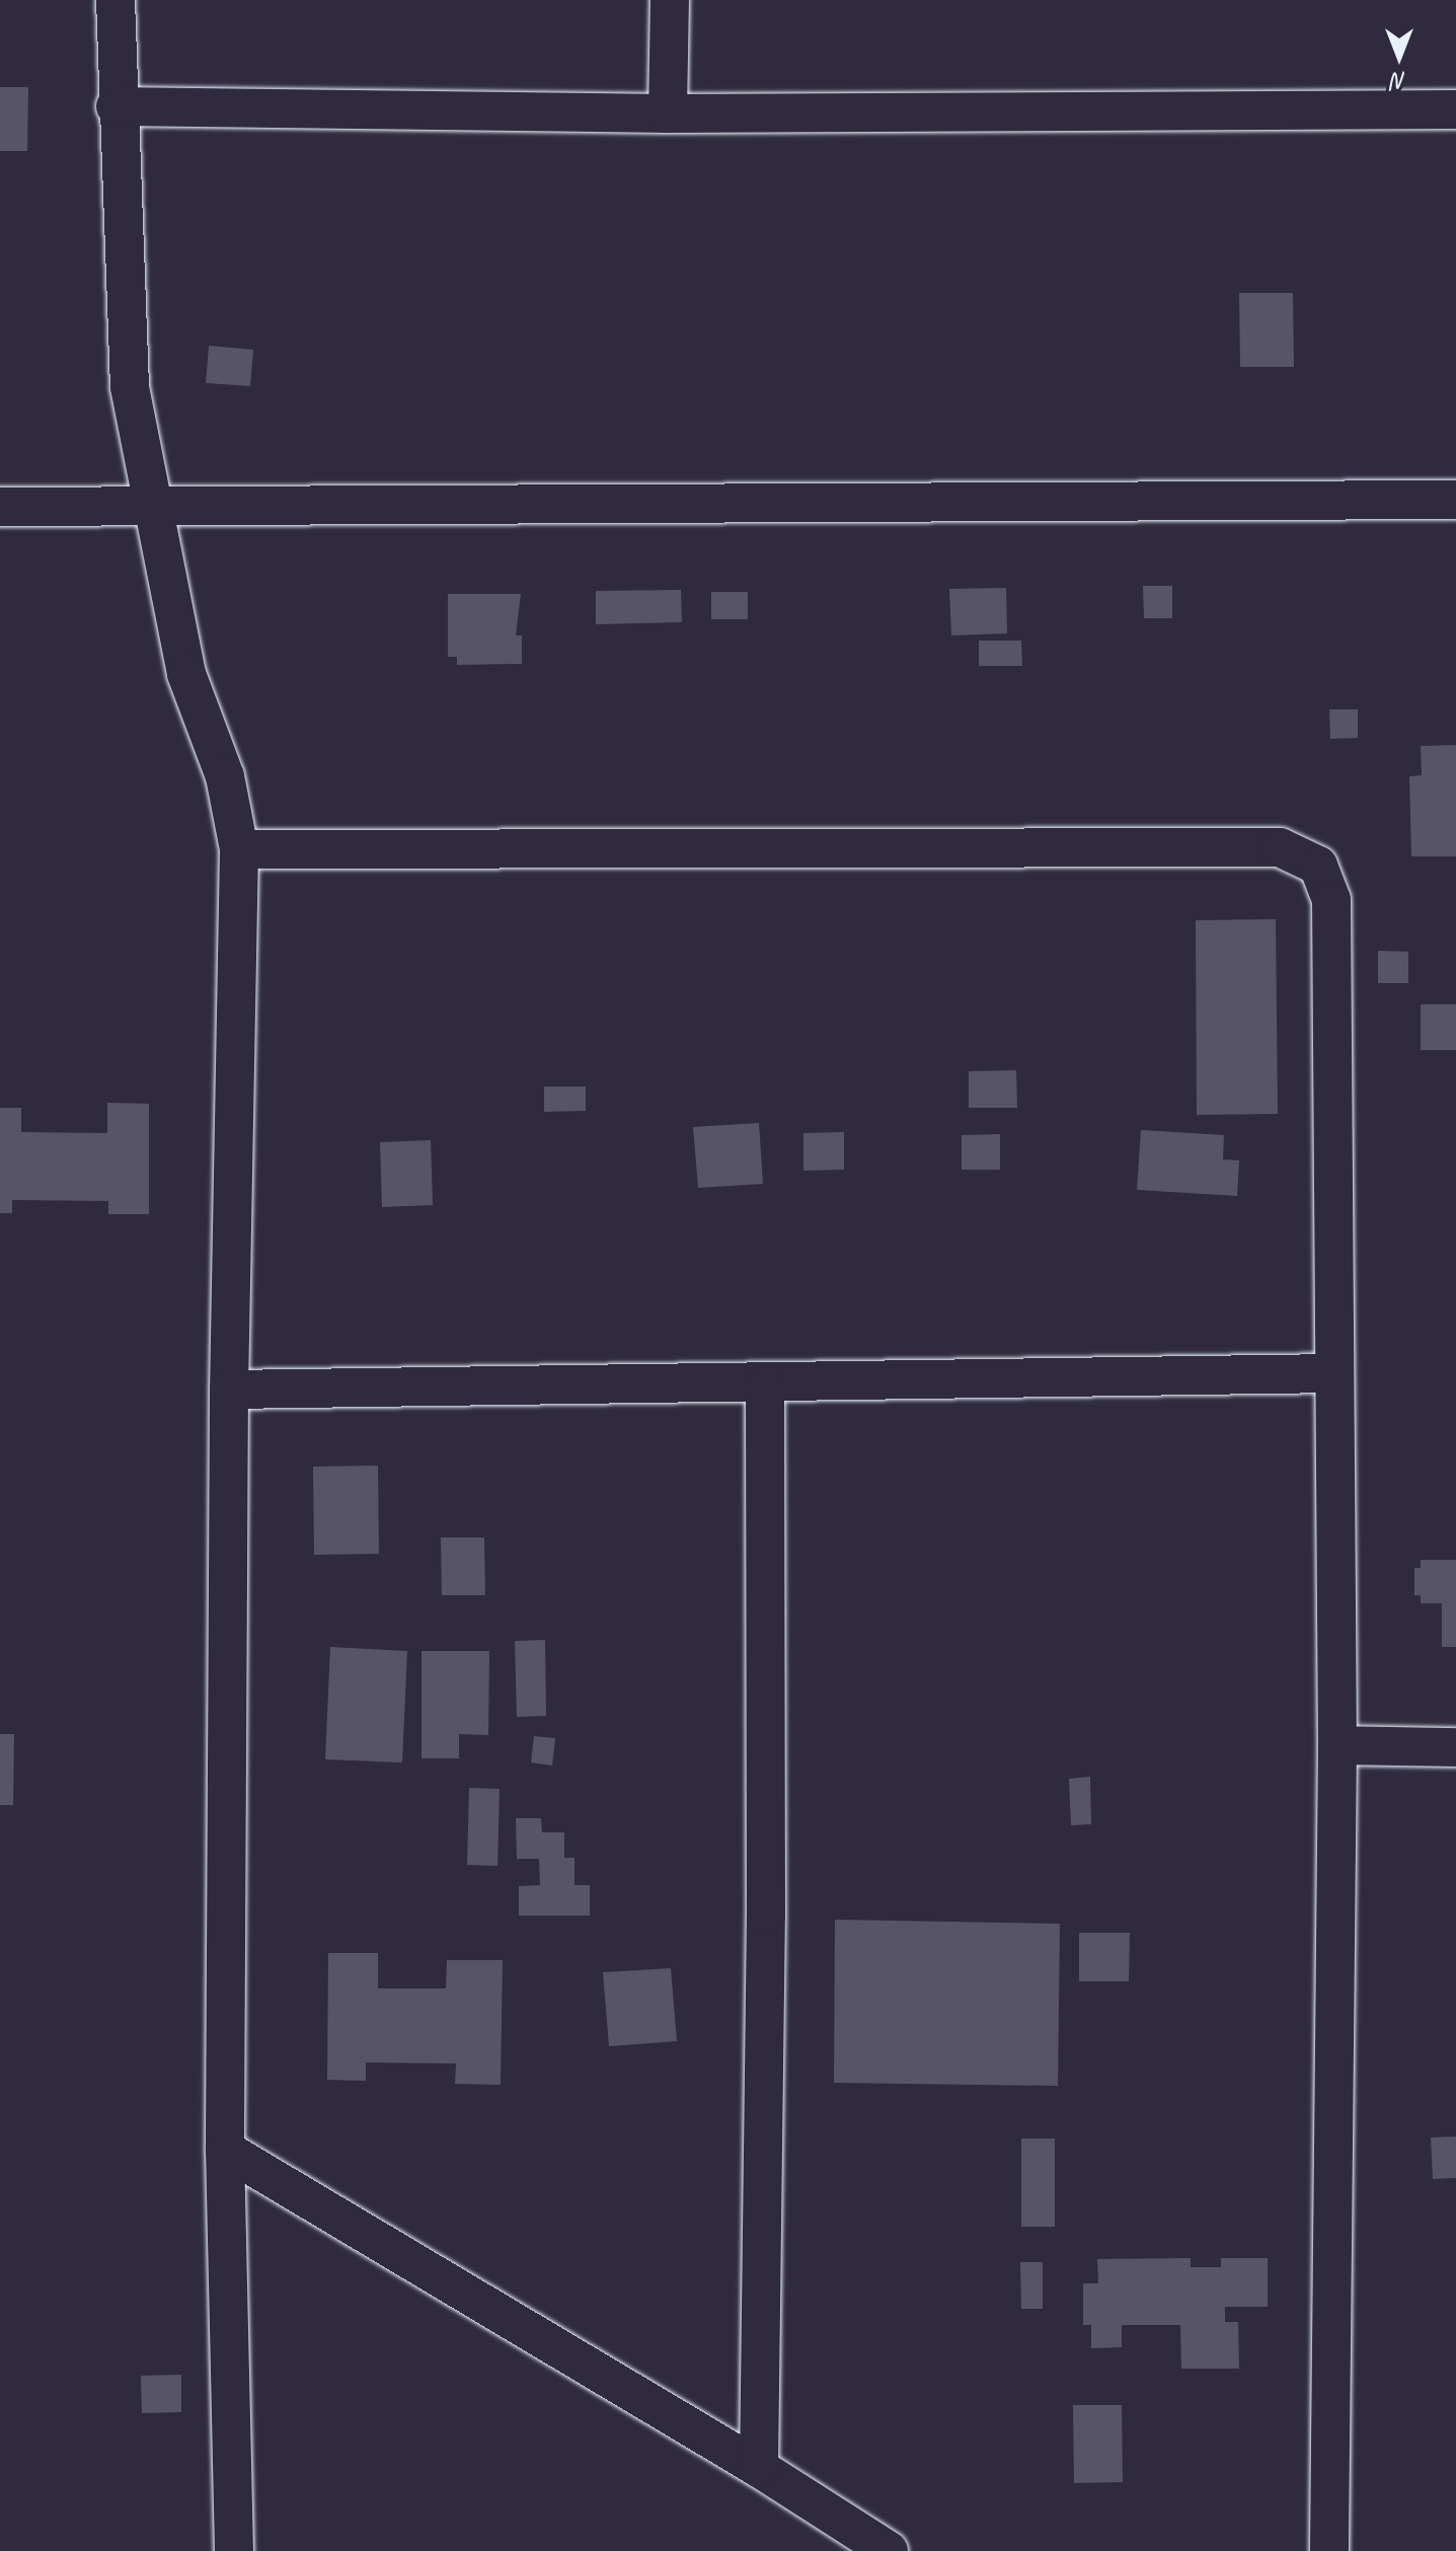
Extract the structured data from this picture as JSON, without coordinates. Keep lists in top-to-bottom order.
{
  "north": "bottom"
}
